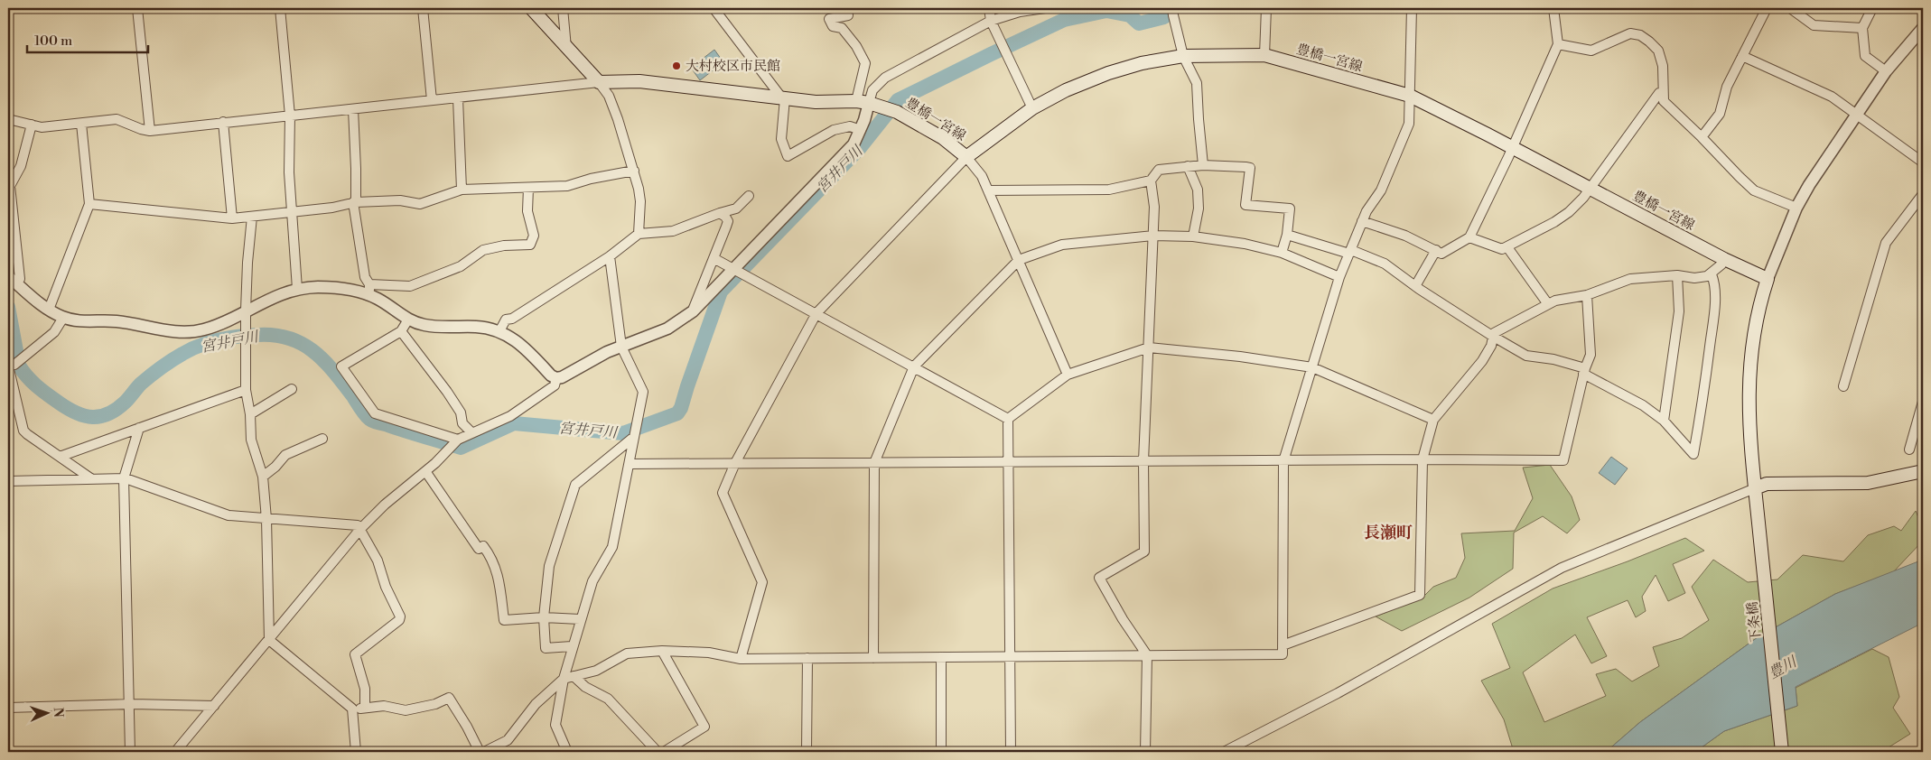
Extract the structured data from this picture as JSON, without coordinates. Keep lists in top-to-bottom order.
{
  "streets": {
    "main road": ["豊橋一宮線", "下条橋"]
  },
  "districts": ["長瀬町"],
  "water": ["宮井戸川", "豊川"],
  "places": ["大村校区市民館"],
  "scale_bar": "100 m",
  "north": "right"
}
